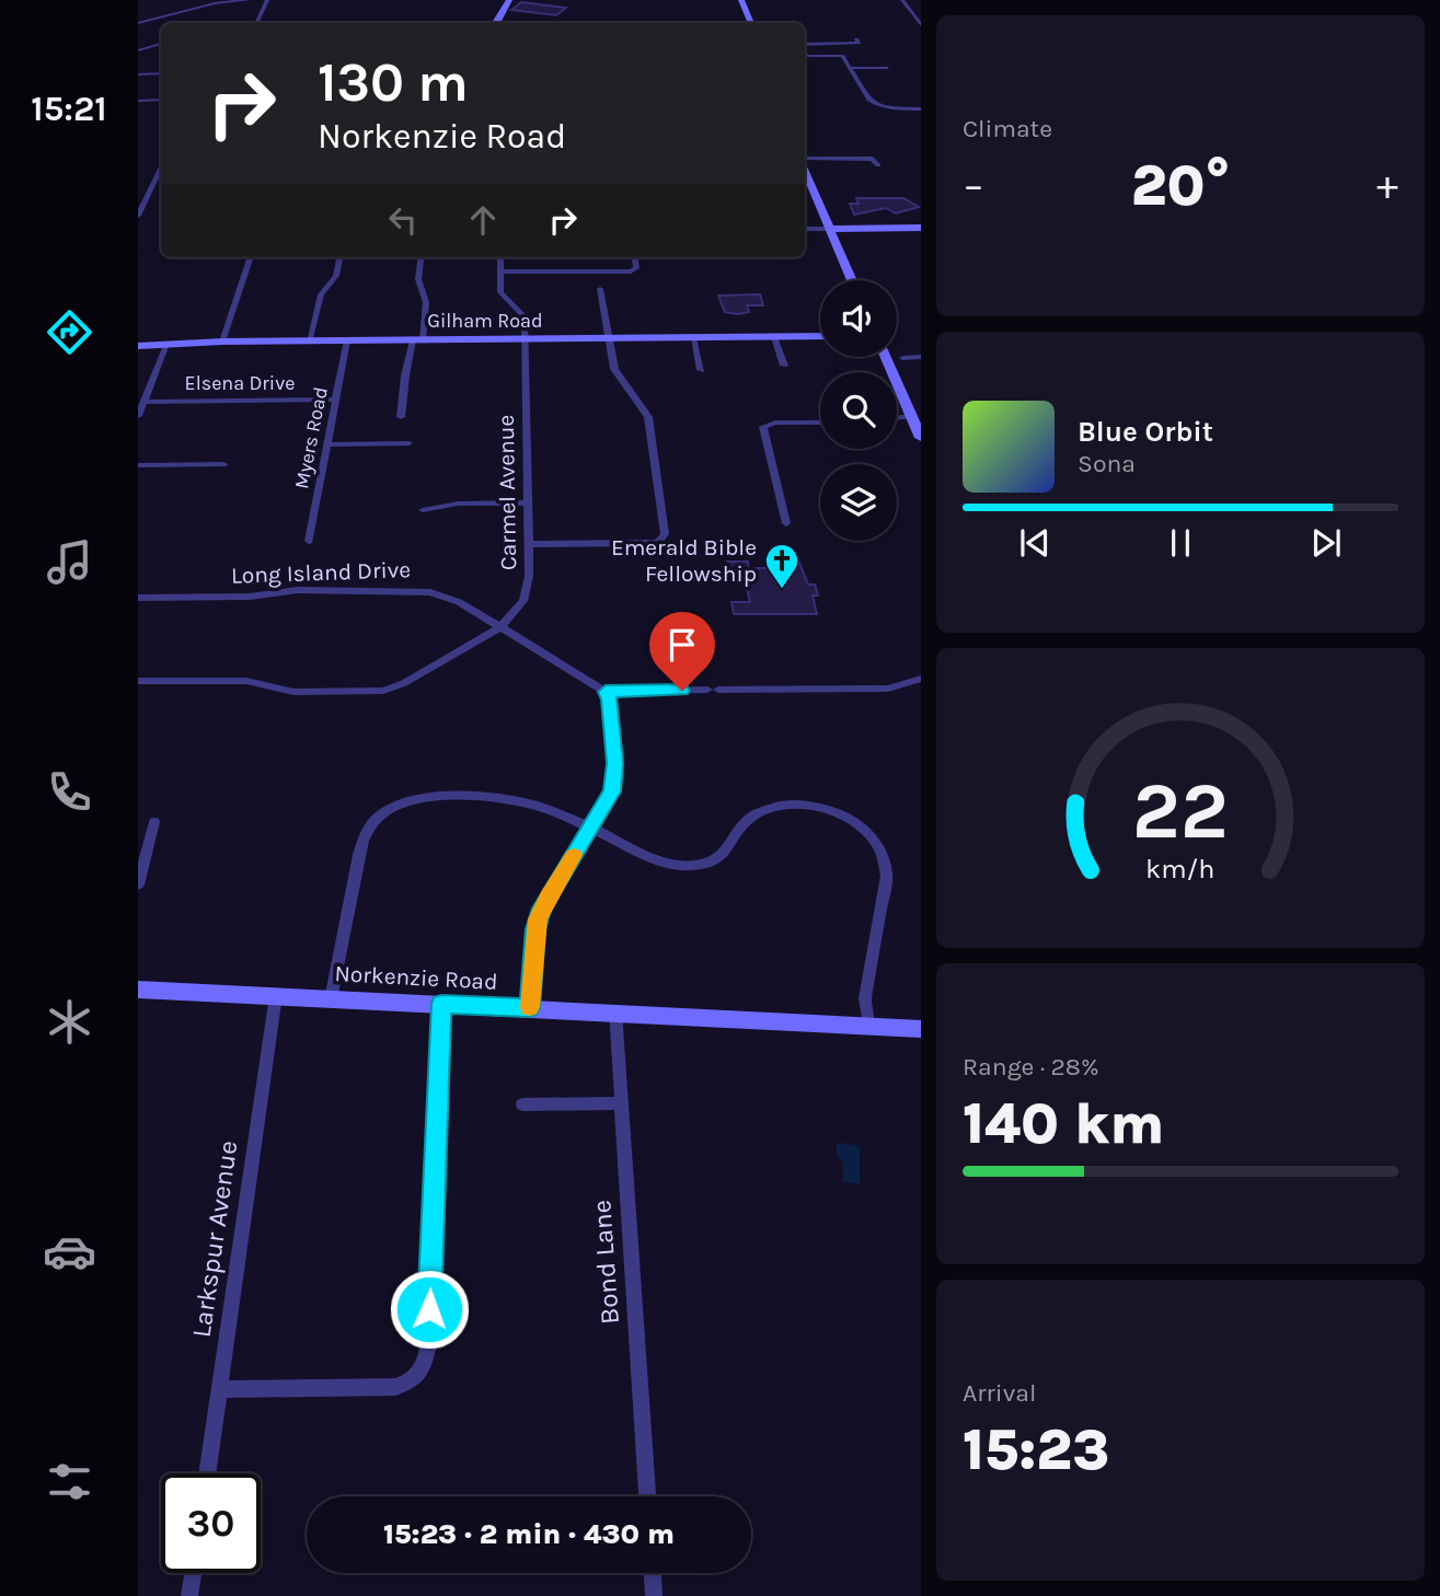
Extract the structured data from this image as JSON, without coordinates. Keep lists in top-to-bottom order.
{
  "streets": {
    "street": [
      "Gilham Road",
      "Elsena Drive",
      "Myers Road",
      "Carmel Avenue",
      "Long Island Drive",
      "Norkenzie Road",
      "Larkspur Avenue",
      "Bond Lane"
    ]
  },
  "crossings": [
    ["Gilham Road", "Myers Road"],
    ["Gilham Road", "Carmel Avenue"],
    ["Elsena Drive", "Myers Road"],
    ["Carmel Avenue", "Long Island Drive"],
    ["Norkenzie Road", "Larkspur Avenue"],
    ["Norkenzie Road", "Bond Lane"]
  ],
  "places": {
    "church": ["Emerald Bible Fellowship"]
  },
  "page": {
    "tabs": "15:21",
    "tile": [
      "Climate",
      ["Range · 28%", "140 km"],
      ["Arrival", "15:23"]
    ],
    "turn": ["130 m", "Norkenzie Road"],
    "heat": ["−", "20°", "+"],
    "song": ["Blue Orbit", "Sona"],
    "limit": "30",
    "trip": "15:23 · 2 min · 430 m",
    "gauge": ["22", "km/h"]
  }
}
